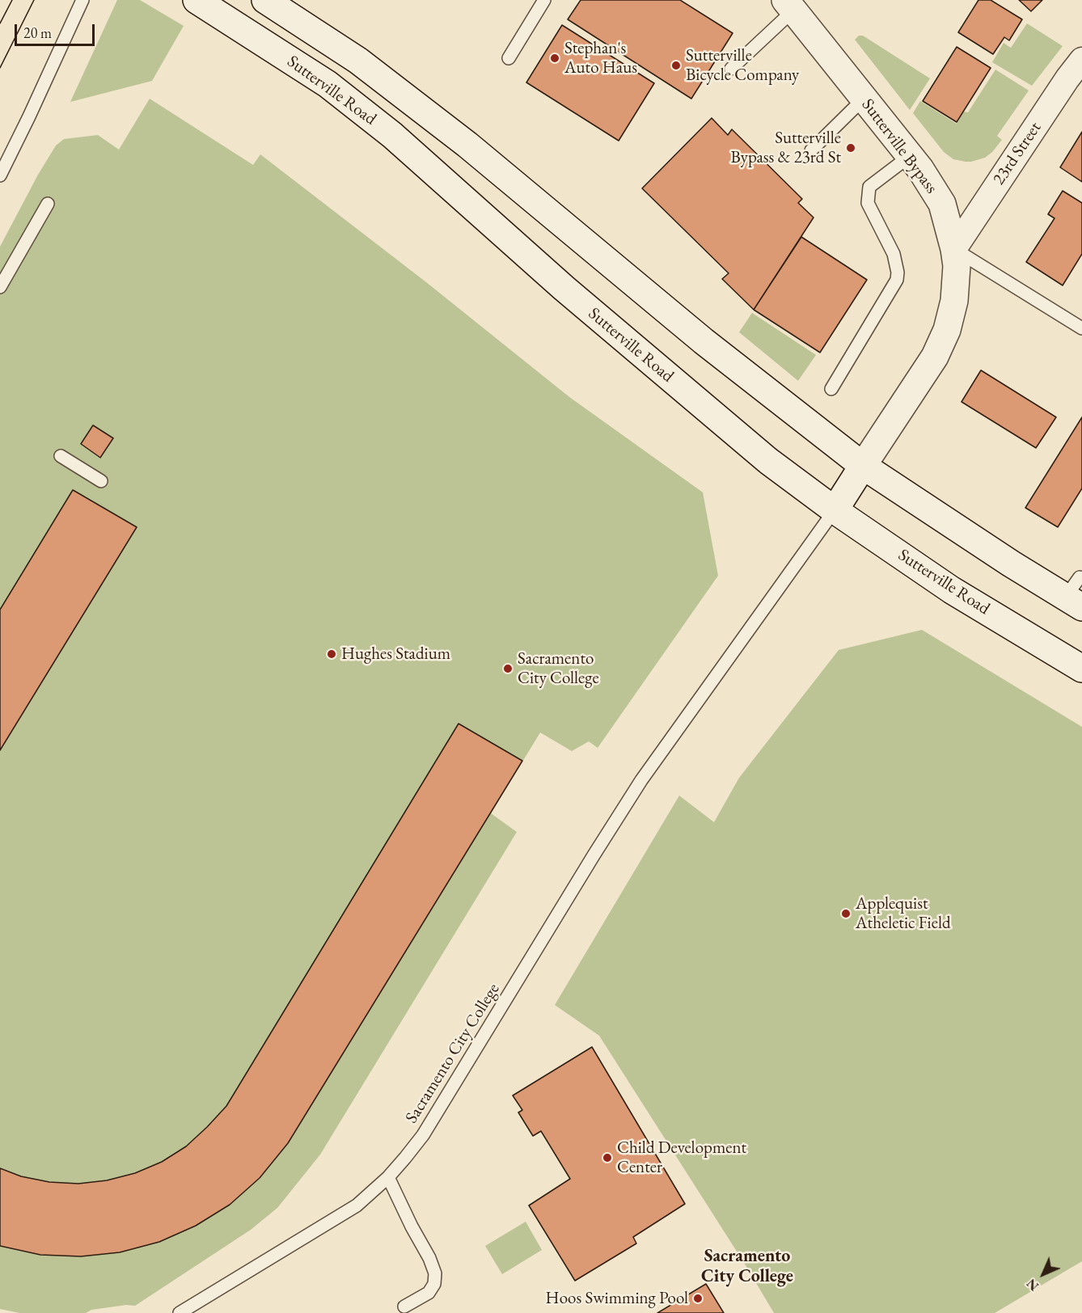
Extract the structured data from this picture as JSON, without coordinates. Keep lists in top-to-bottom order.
{
  "streets": {
    "main road": ["Sutterville Road", "Sutterville Bypass"],
    "street": ["23rd Street"],
    "lane": ["Sacramento City College"]
  },
  "crossings": [
    ["Sutterville Road", "Sutterville Bypass"],
    ["Sutterville Road", "Sacramento City College"],
    ["Sutterville Bypass", "23rd Street"],
    ["Sutterville Bypass", "Sacramento City College"]
  ],
  "districts": ["Sacramento City College"],
  "places": [
    "Stephan's Auto Haus",
    "Sutterville Bicycle Company",
    "Sutterville Bypass & 23rd St",
    "Hughes Stadium",
    "Sacramento City College",
    "Applequist Atheletic Field",
    "Child Development Center",
    "Hoos Swimming Pool"
  ],
  "scale_bar": "20 m",
  "north": "bottom left"
}
